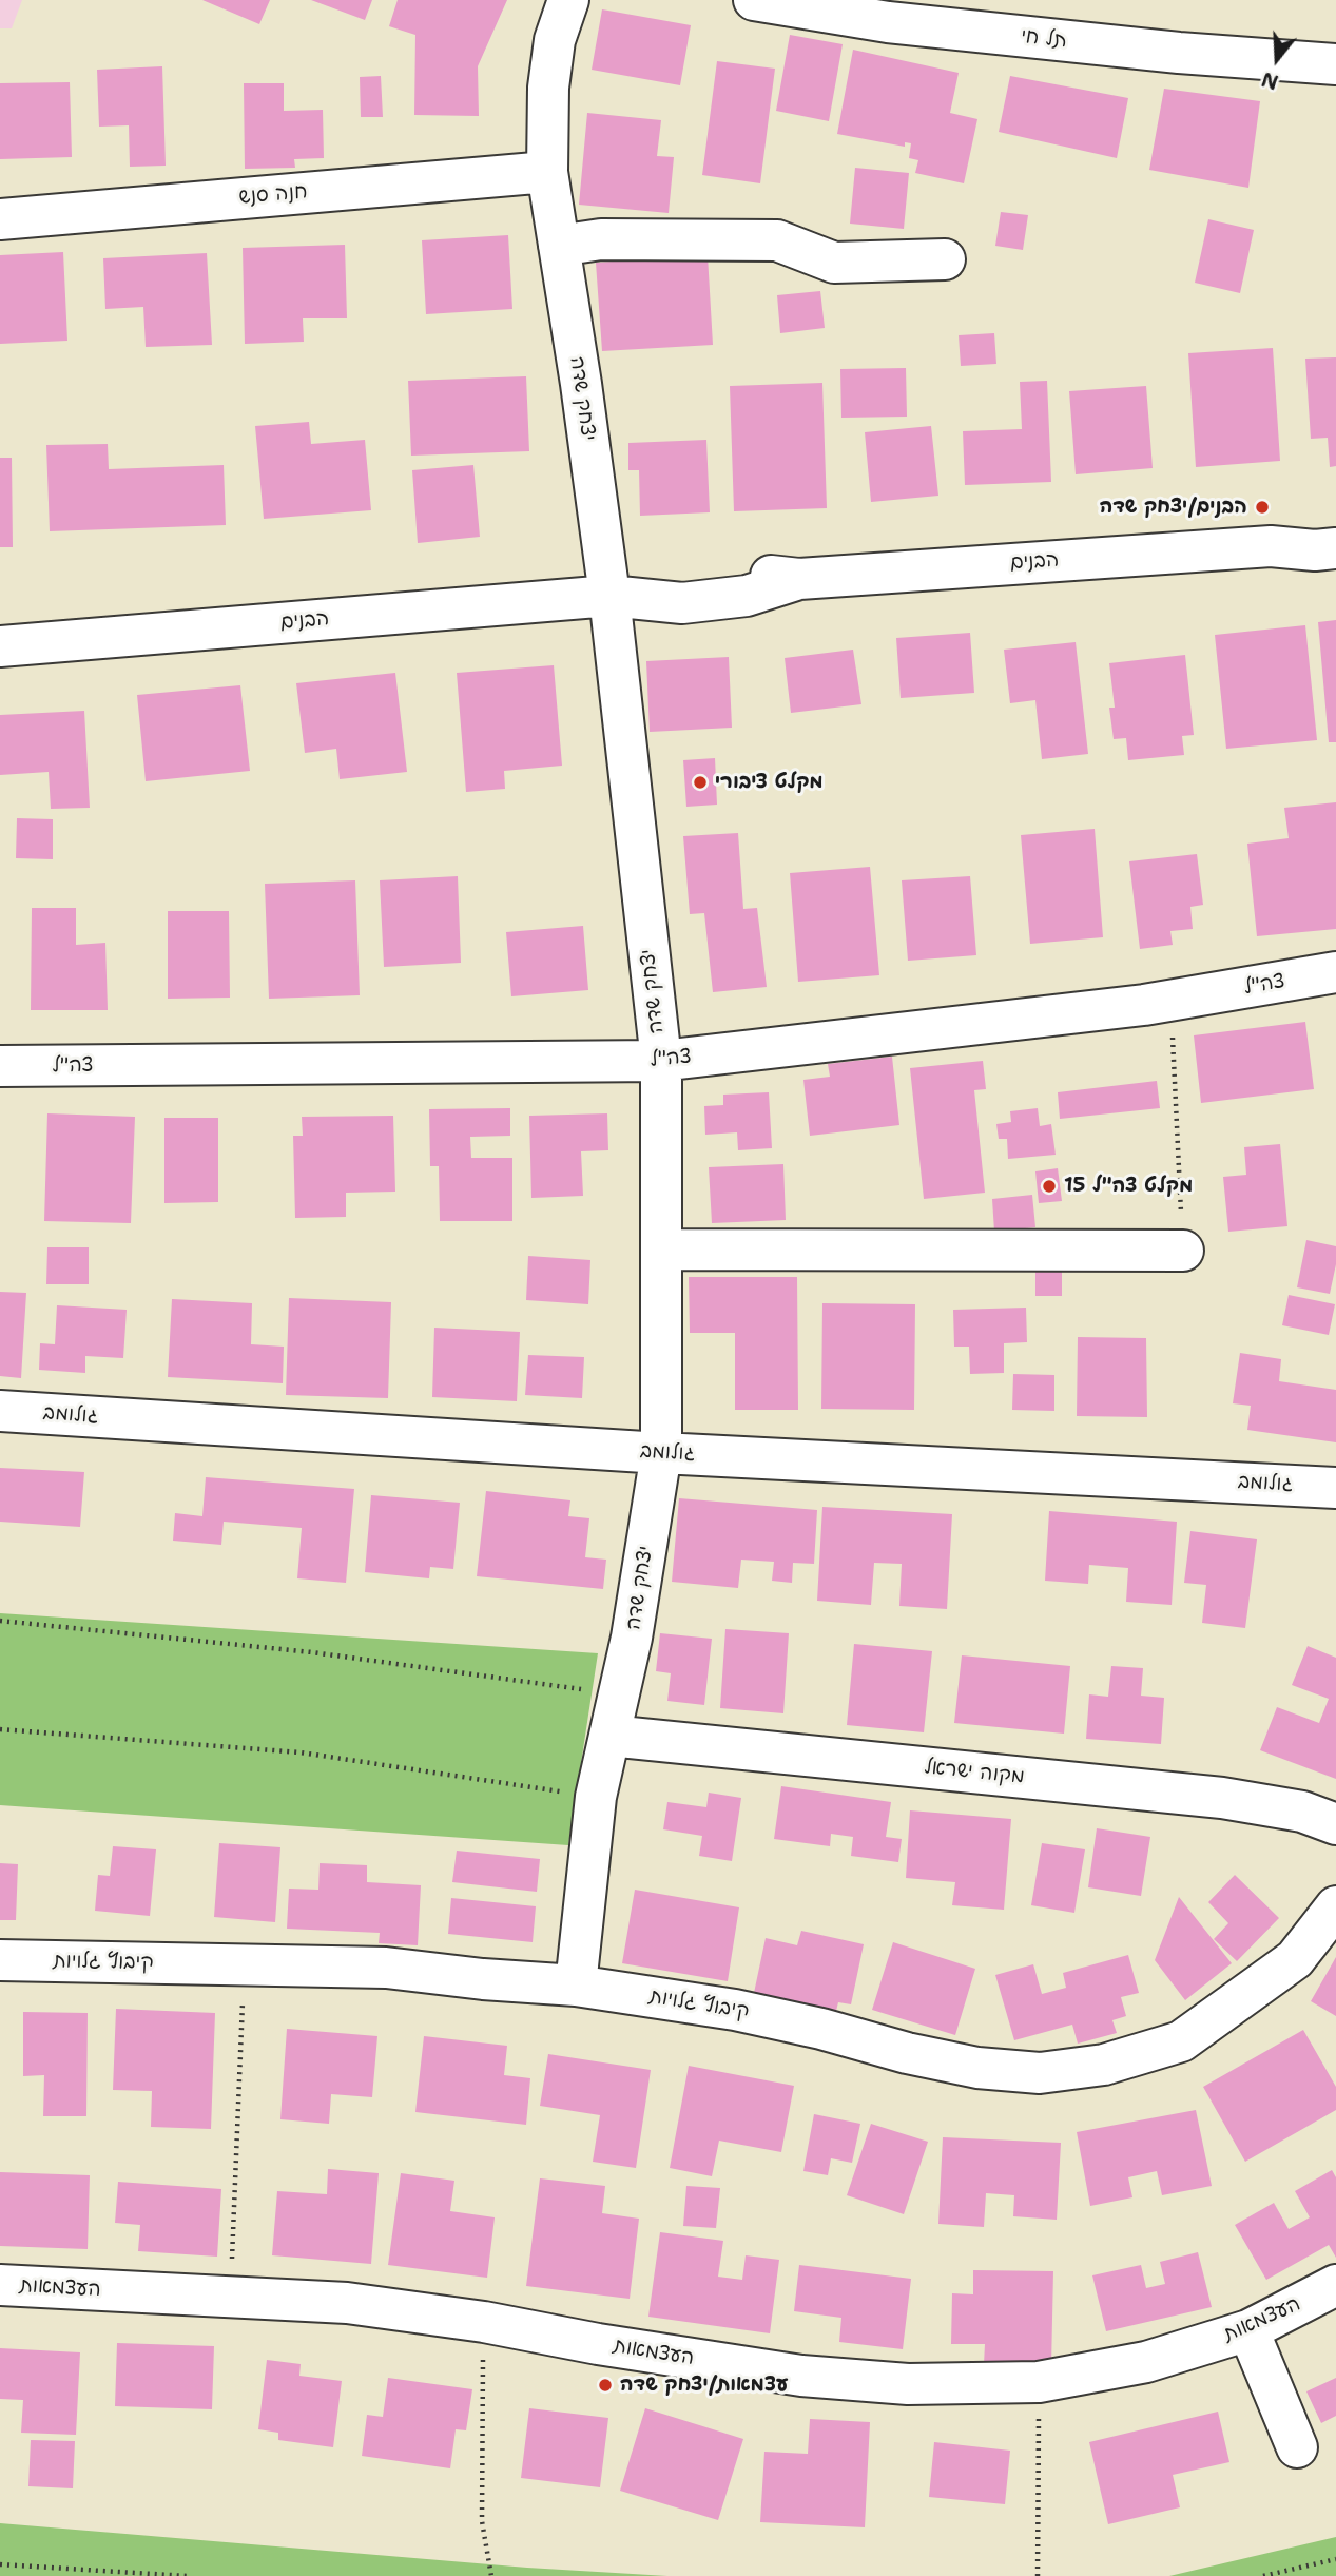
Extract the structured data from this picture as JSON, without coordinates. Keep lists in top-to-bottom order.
{
  "streets": {
    "street": [
      "תל חי",
      "חנה סנש",
      "יצחק שדה",
      "הבנים",
      "צה\"ל",
      "גולומב",
      "מקוה ישראל",
      "קיבוץ גלויות",
      "העצמאות"
    ]
  },
  "crossings": [
    ["חנה סנש", "יצחק שדה"],
    ["יצחק שדה", "הבנים"],
    ["יצחק שדה", "צה\"ל"],
    ["יצחק שדה", "גולומב"],
    ["יצחק שדה", "מקוה ישראל"],
    ["יצחק שדה", "קיבוץ גלויות"]
  ],
  "places": [
    "הבנים/יצחק שדה",
    "מקלט ציבורי",
    "מקלט צה\"ל 15",
    "עצמאות/יצחק שדה"
  ],
  "north": "bottom"
}
